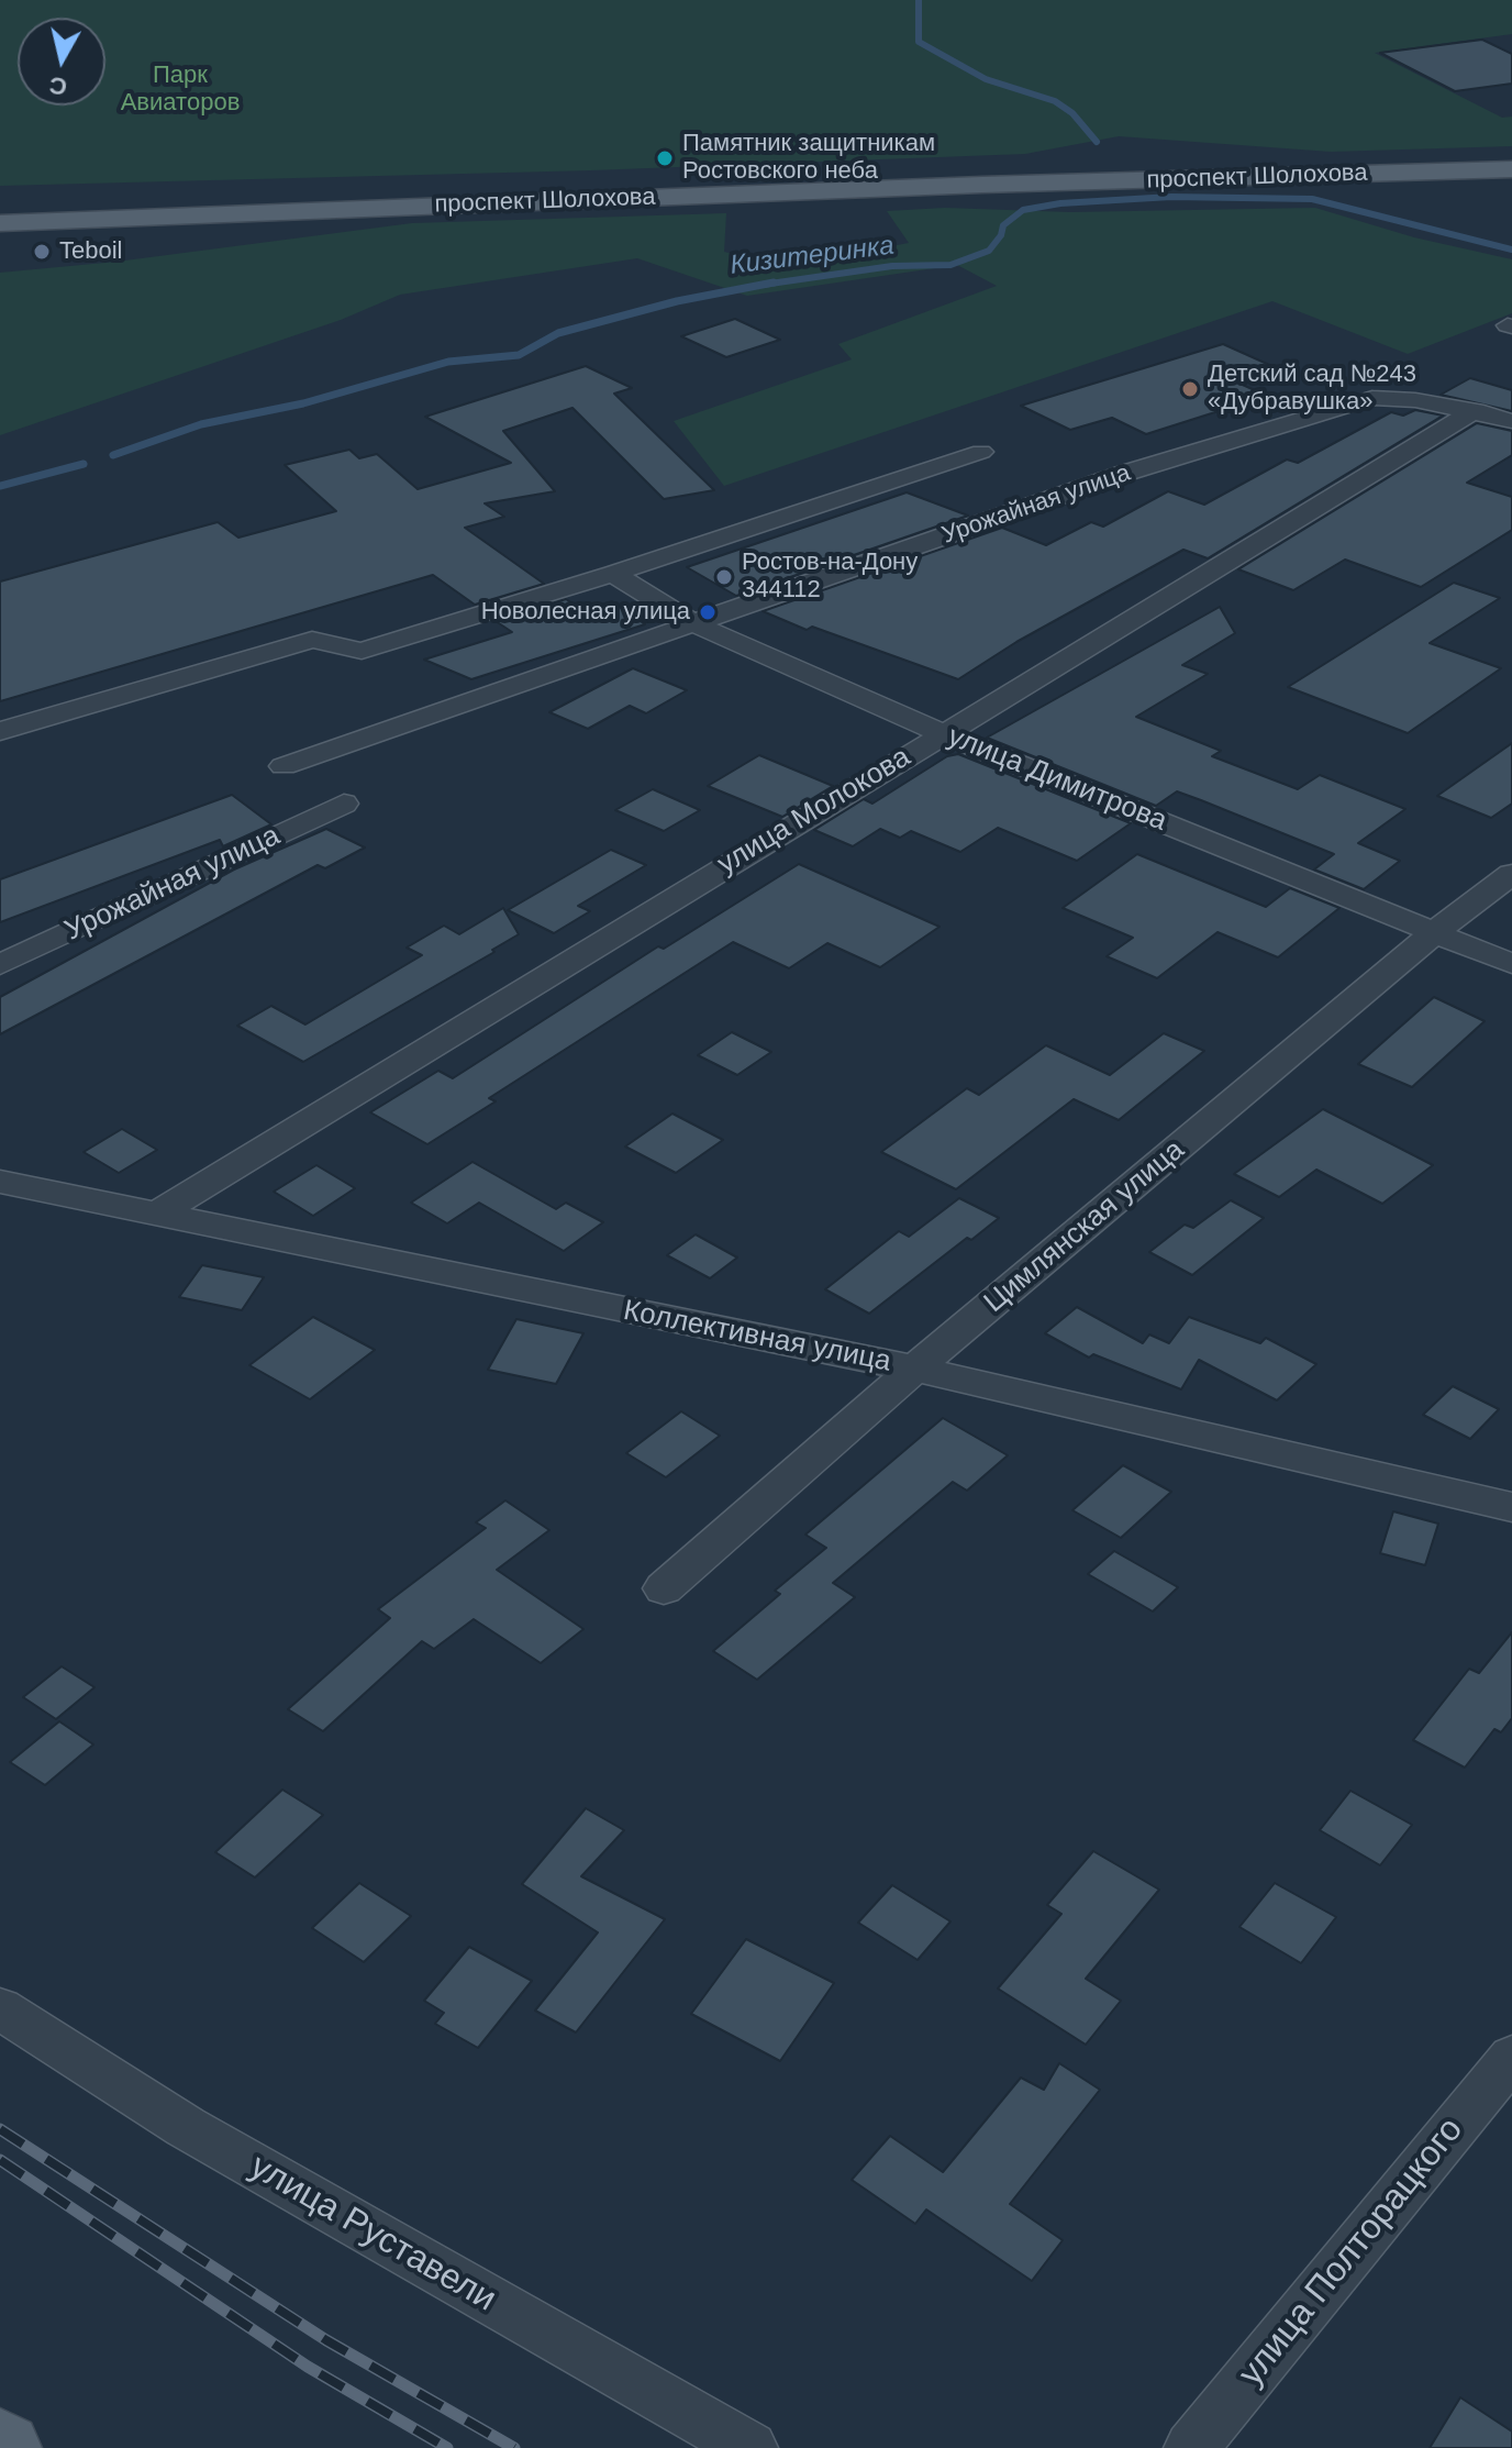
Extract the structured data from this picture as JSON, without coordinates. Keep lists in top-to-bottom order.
{
  "streets": {
    "main road": ["проспект Шолохова"],
    "street": [
      "Урожайная улица",
      "улица Димитрова",
      "улица Молокова",
      "Цимлянская улица",
      "Коллективная улица",
      "улица Руставели",
      "улица Полторацкого"
    ]
  },
  "crossings": [
    ["Урожайная улица", "улица Димитрова"],
    ["Урожайная улица", "улица Молокова"],
    ["улица Димитрова", "улица Молокова"],
    ["улица Димитрова", "Цимлянская улица"],
    ["улица Молокова", "Коллективная улица"],
    ["Цимлянская улица", "Коллективная улица"]
  ],
  "water": ["Кизитеринка"],
  "parks": ["Парк Авиаторов"],
  "places": [
    "Памятник защитникам Ростовского неба",
    "Teboil",
    "Детский сад №243 «Дубравушка»",
    "Ростов-на-Дону 344112",
    "Новолесная улица"
  ],
  "north": "bottom"
}
